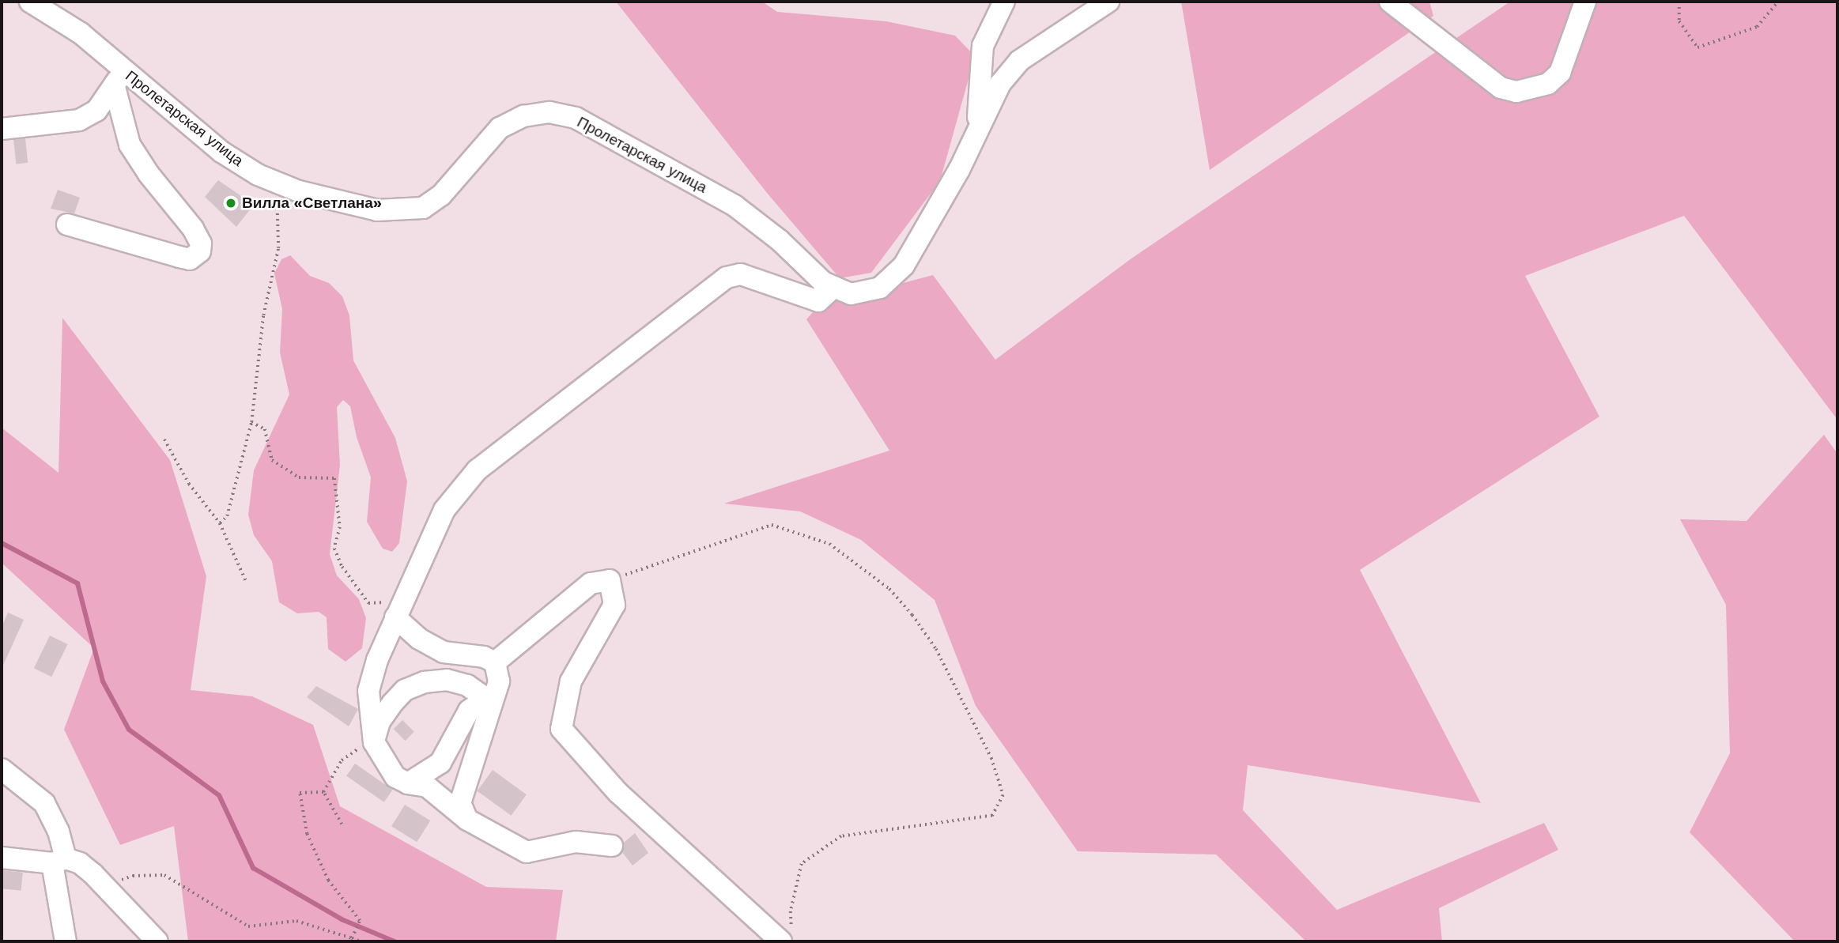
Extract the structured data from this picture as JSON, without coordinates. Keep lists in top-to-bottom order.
{
  "streets": {
    "street": ["Пролетарская улица"]
  },
  "places": ["Вилла «Светлана»"]
}
